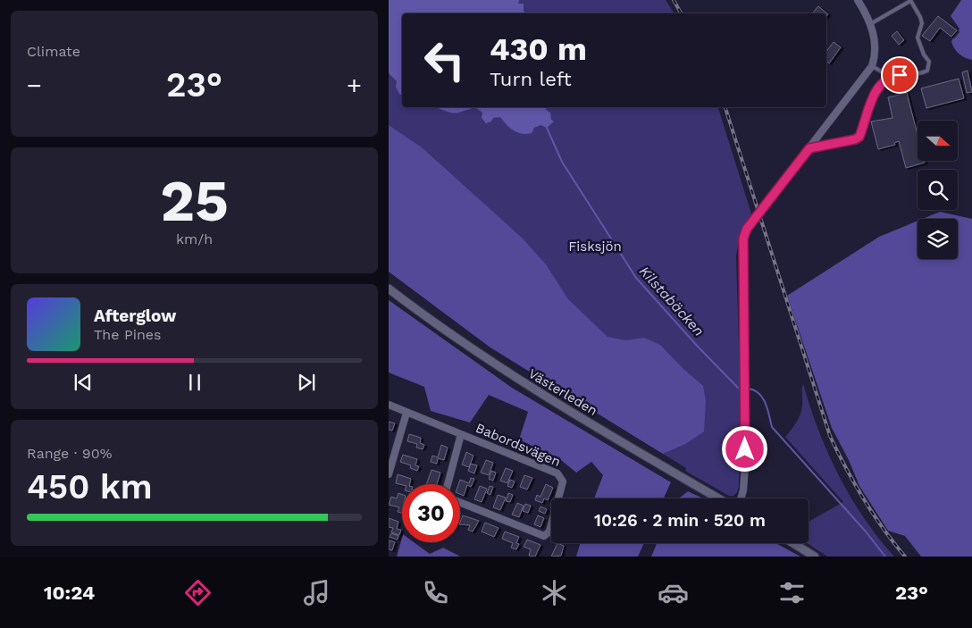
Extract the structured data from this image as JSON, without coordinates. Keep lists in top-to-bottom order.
{
  "streets": {
    "street": ["Västerleden", "Babordsvägen"]
  },
  "water": ["Kilstabäcken"],
  "parks": ["Fisksjön"],
  "north": "right",
  "page": {
    "tile": [
      "Climate",
      ["25", "km/h"],
      ["Range · 90%", "450 km"]
    ],
    "turn": ["430 m", "Turn left"],
    "heat": ["−", "23°", "+"],
    "song": ["Afterglow", "The Pines"],
    "limit": "30",
    "trip": "10:26 · 2 min · 520 m",
    "tabs": ["10:24", "23°"]
  }
}
